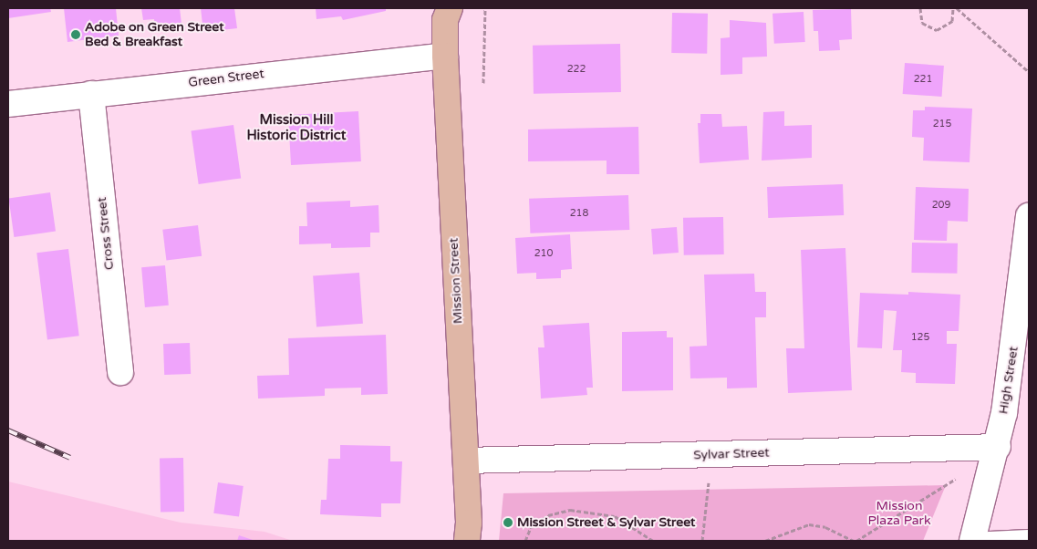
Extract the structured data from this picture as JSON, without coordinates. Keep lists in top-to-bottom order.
{
  "streets": {
    "main road": ["Mission Street"],
    "street": [
      "Green Street",
      "Cross Street",
      "High Street",
      "Sylvar Street"
    ]
  },
  "crossings": [
    ["Green Street", "Cross Street"],
    ["Green Street", "Mission Street"],
    ["Mission Street", "Sylvar Street"],
    ["High Street", "Sylvar Street"]
  ],
  "districts": ["Mission Hill Historic District"],
  "parks": ["Mission Plaza Park"],
  "places": ["Adobe on Green Street Bed & Breakfast", "Mission Street & Sylvar Street"],
  "house_numbers": [
    "222",
    "221",
    "215",
    "209",
    "218",
    "210",
    "125"
  ]
}
